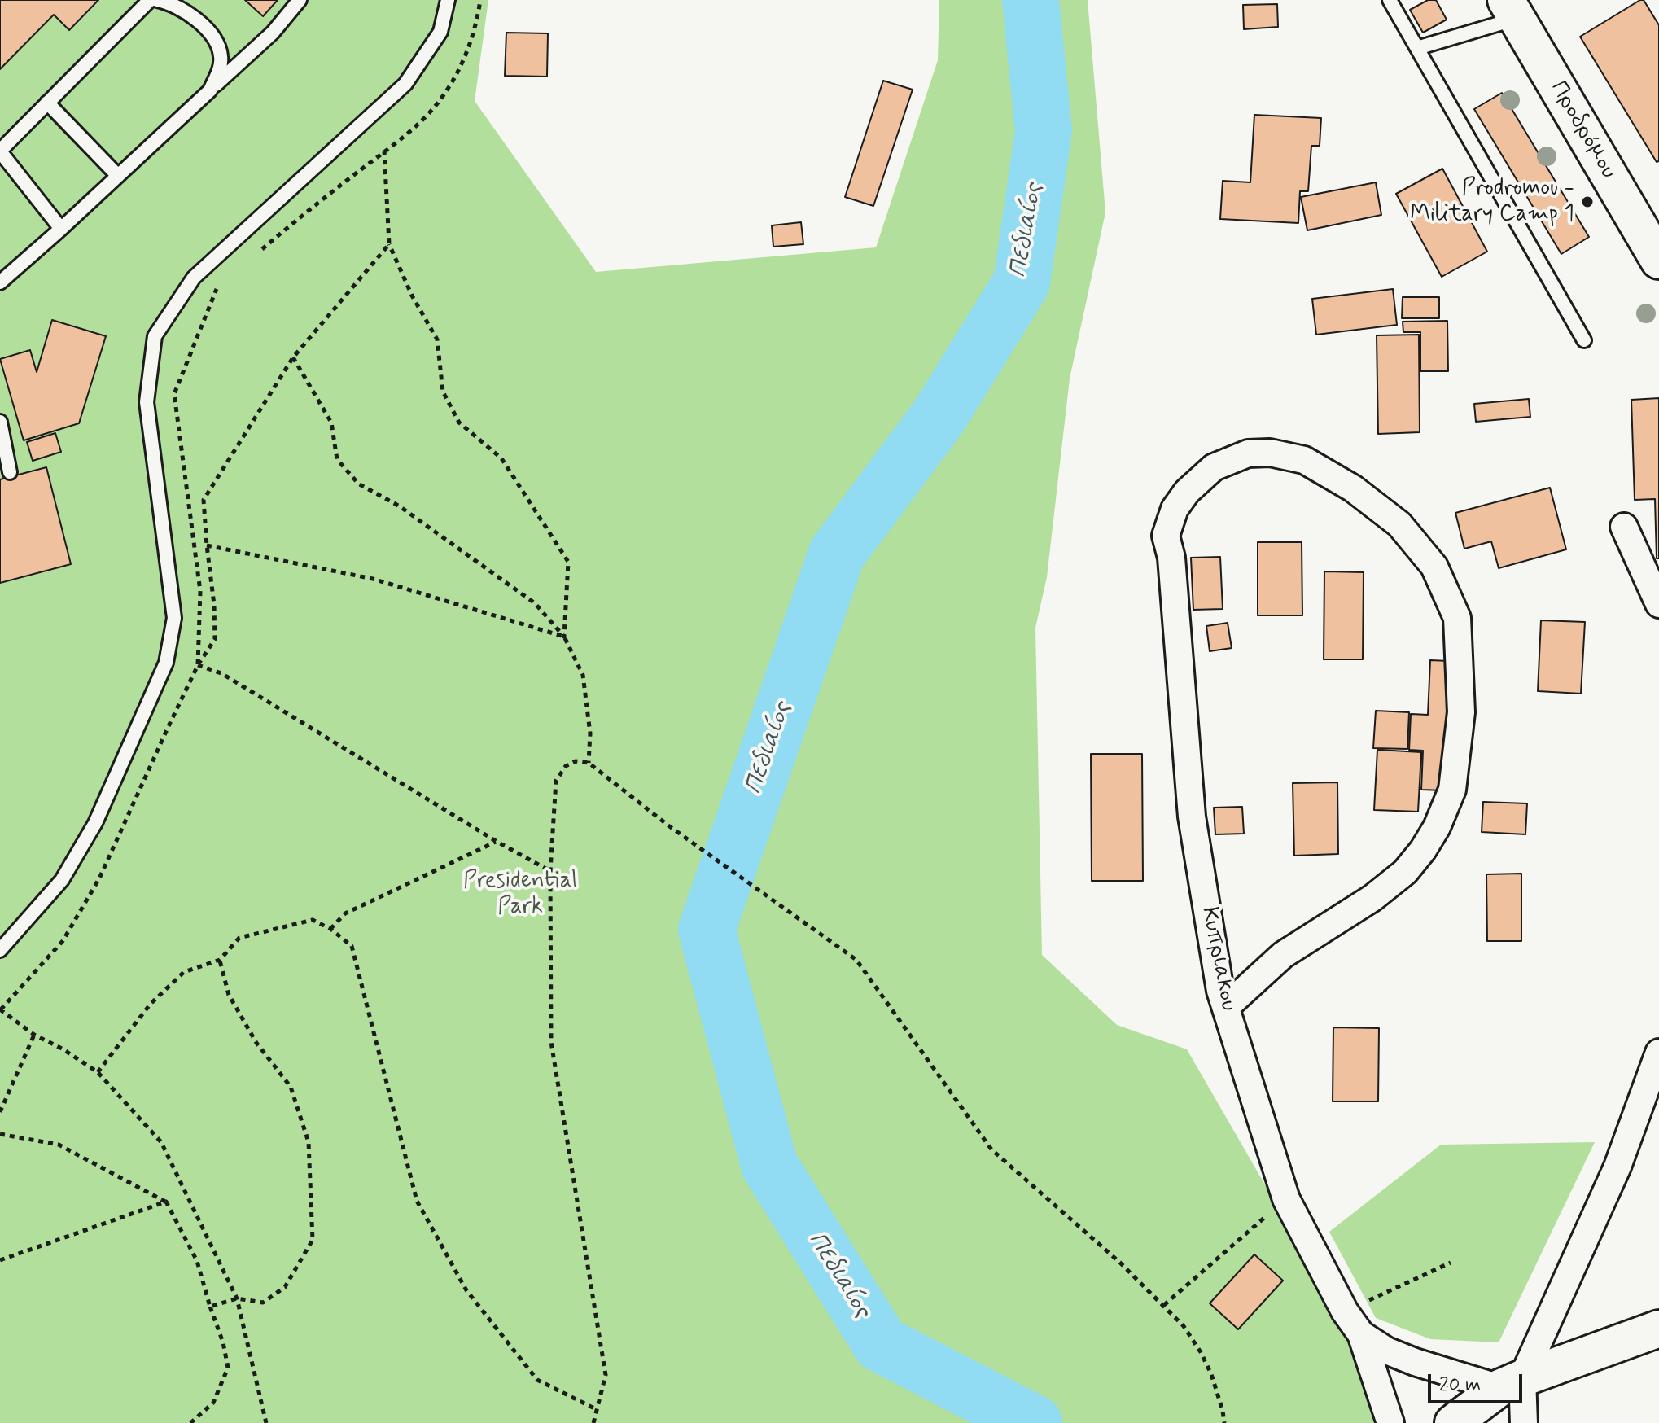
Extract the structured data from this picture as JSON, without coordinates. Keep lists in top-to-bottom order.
{
  "streets": {
    "main road": ["Προδρόμου"],
    "street": ["Κυπριακου"]
  },
  "water": ["Πεδιαίος"],
  "parks": ["Presidential Park"],
  "places": ["Prodromou - Military Camp 1"],
  "scale_bar": "20 m"
}
